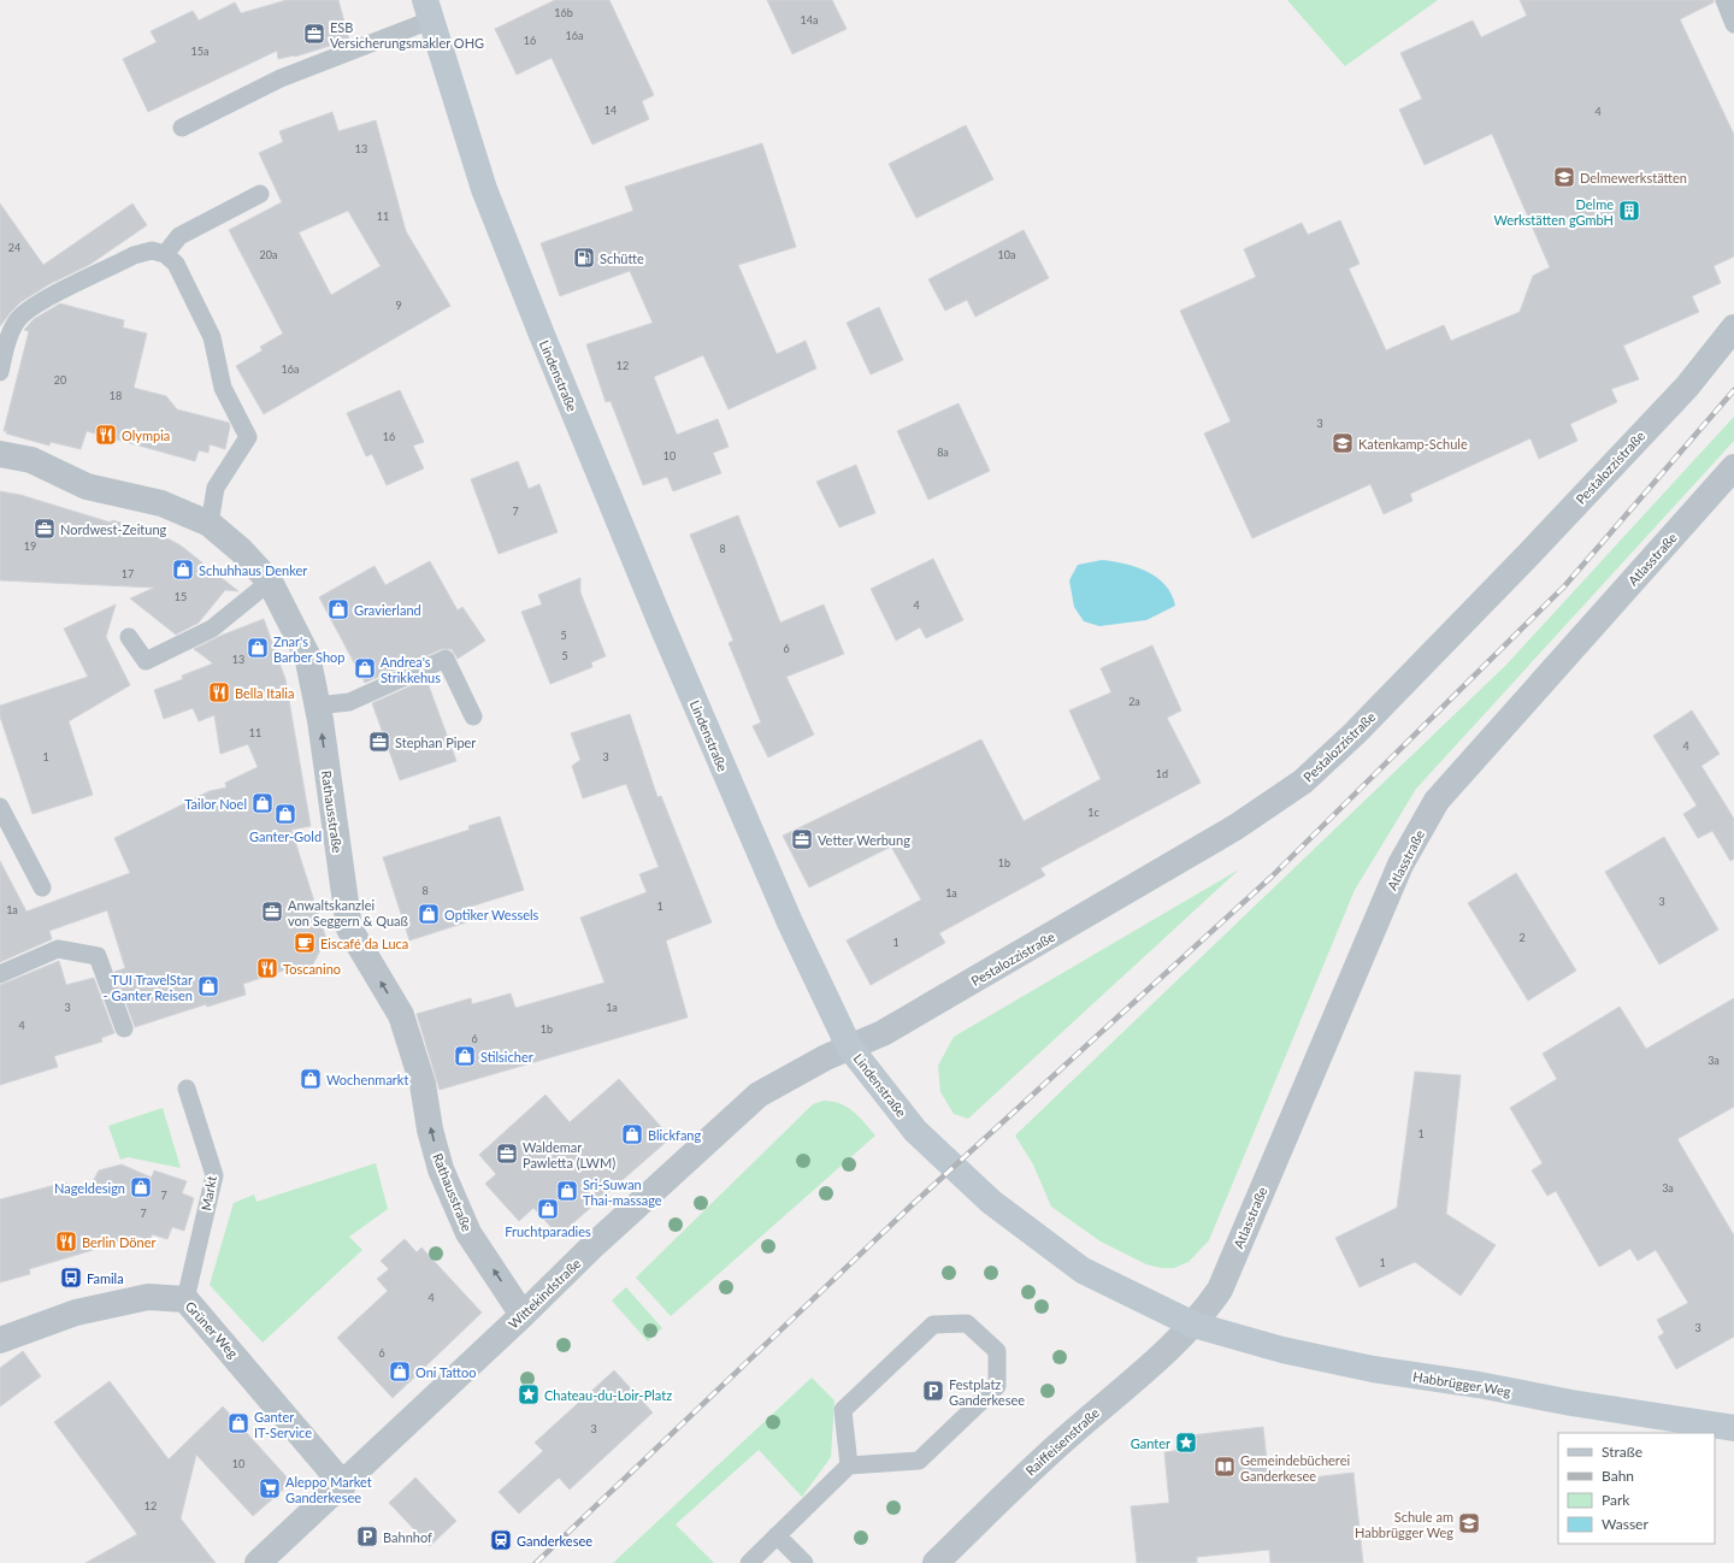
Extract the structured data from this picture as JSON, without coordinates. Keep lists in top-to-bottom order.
{
  "streets": {
    "street": [
      "Lindenstraße",
      "Pestalozzistraße",
      "Atlasstraße",
      "Rathausstraße",
      "Wittekindstraße",
      "Grüner Weg",
      "Habbrügger Weg",
      "Raiffeisenstraße"
    ],
    "lane": ["Markt"]
  },
  "crossings": [
    ["Lindenstraße", "Pestalozzistraße"],
    ["Lindenstraße", "Atlasstraße"],
    ["Lindenstraße", "Wittekindstraße"],
    ["Lindenstraße", "Habbrügger Weg"],
    ["Lindenstraße", "Raiffeisenstraße"],
    ["Pestalozzistraße", "Wittekindstraße"],
    ["Atlasstraße", "Habbrügger Weg"],
    ["Atlasstraße", "Raiffeisenstraße"],
    ["Rathausstraße", "Wittekindstraße"],
    ["Markt", "Grüner Weg"],
    ["Wittekindstraße", "Grüner Weg"],
    ["Habbrügger Weg", "Raiffeisenstraße"]
  ],
  "one_way": ["Rathausstraße"],
  "places": {
    "office": [
      "ESB Versicherungsmakler OHG",
      "Nordwest-Zeitung",
      "Stephan Piper",
      "Vetter Werbung",
      "Anwaltskanzlei von Seggern & Quaß",
      "Waldemar Pawletta (LWM)"
    ],
    "school or university": ["Delmewerkstätten", "Katenkamp-Schule", "Schule am Habbrügger Weg"],
    "building": ["Delme Werkstätten gGmbH"],
    "fuel station": ["Schütte"],
    "restaurant": [
      "Olympia",
      "Bella Italia",
      "Toscanino",
      "Berlin Döner"
    ],
    "shop": [
      "Schuhhaus Denker",
      "Gravierland",
      "Znar's Barber Shop",
      "Andrea's Strikkehus",
      "Tailor Noel",
      "Ganter-Gold",
      "Optiker Wessels",
      "TUI TravelStar - Ganter Reisen",
      "Stilsicher",
      "Wochenmarkt",
      "Blickfang",
      "Nageldesign",
      "Sri-Suwan Thai-massage",
      "Fruchtparadies",
      "Oni Tattoo",
      "Ganter IT-Service"
    ],
    "cafe": ["Eiscafé da Luca"],
    "bus stop": ["Famila"],
    "parking": ["Festplatz Ganderkesee", "Bahnhof"],
    "place": ["Chateau-du-Loir-Platz", "Ganter"],
    "library": ["Gemeindebücherei Ganderkesee"],
    "supermarket": ["Aleppo Market Ganderkesee"],
    "station": ["Ganderkesee"]
  },
  "house_numbers": [
    "16b",
    "14a",
    "16a",
    "16",
    "15a",
    "14",
    "4",
    "13",
    "11",
    "24",
    "20a",
    "10a",
    "9",
    "12",
    "16a",
    "20",
    "18",
    "3",
    "16",
    "8a",
    "10",
    "7",
    "19",
    "8",
    "17",
    "15",
    "4",
    "5",
    "6",
    "5",
    "13",
    "2a",
    "11",
    "4",
    "1",
    "3",
    "1d",
    "1c",
    "1b",
    "8",
    "1a",
    "3",
    "1",
    "1a",
    "2",
    "1",
    "3",
    "1a",
    "4",
    "1b",
    "6",
    "3a",
    "1",
    "3a",
    "7",
    "7",
    "1",
    "4",
    "3",
    "6",
    "3",
    "10",
    "12"
  ],
  "legend": [
    "Straße",
    "Bahn",
    "Park",
    "Wasser"
  ]
}
